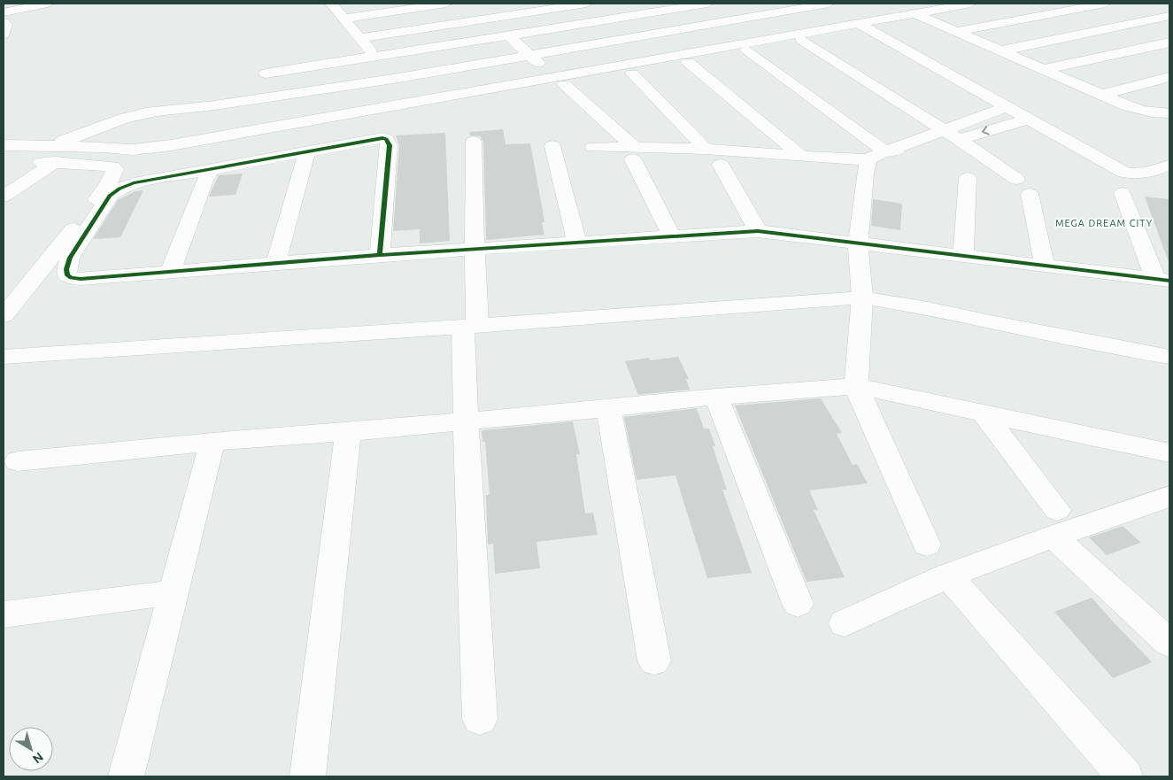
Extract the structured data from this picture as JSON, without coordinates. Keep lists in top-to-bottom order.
{
  "districts": ["MEGA DREAM CITY"],
  "north": "bottom right"
}
